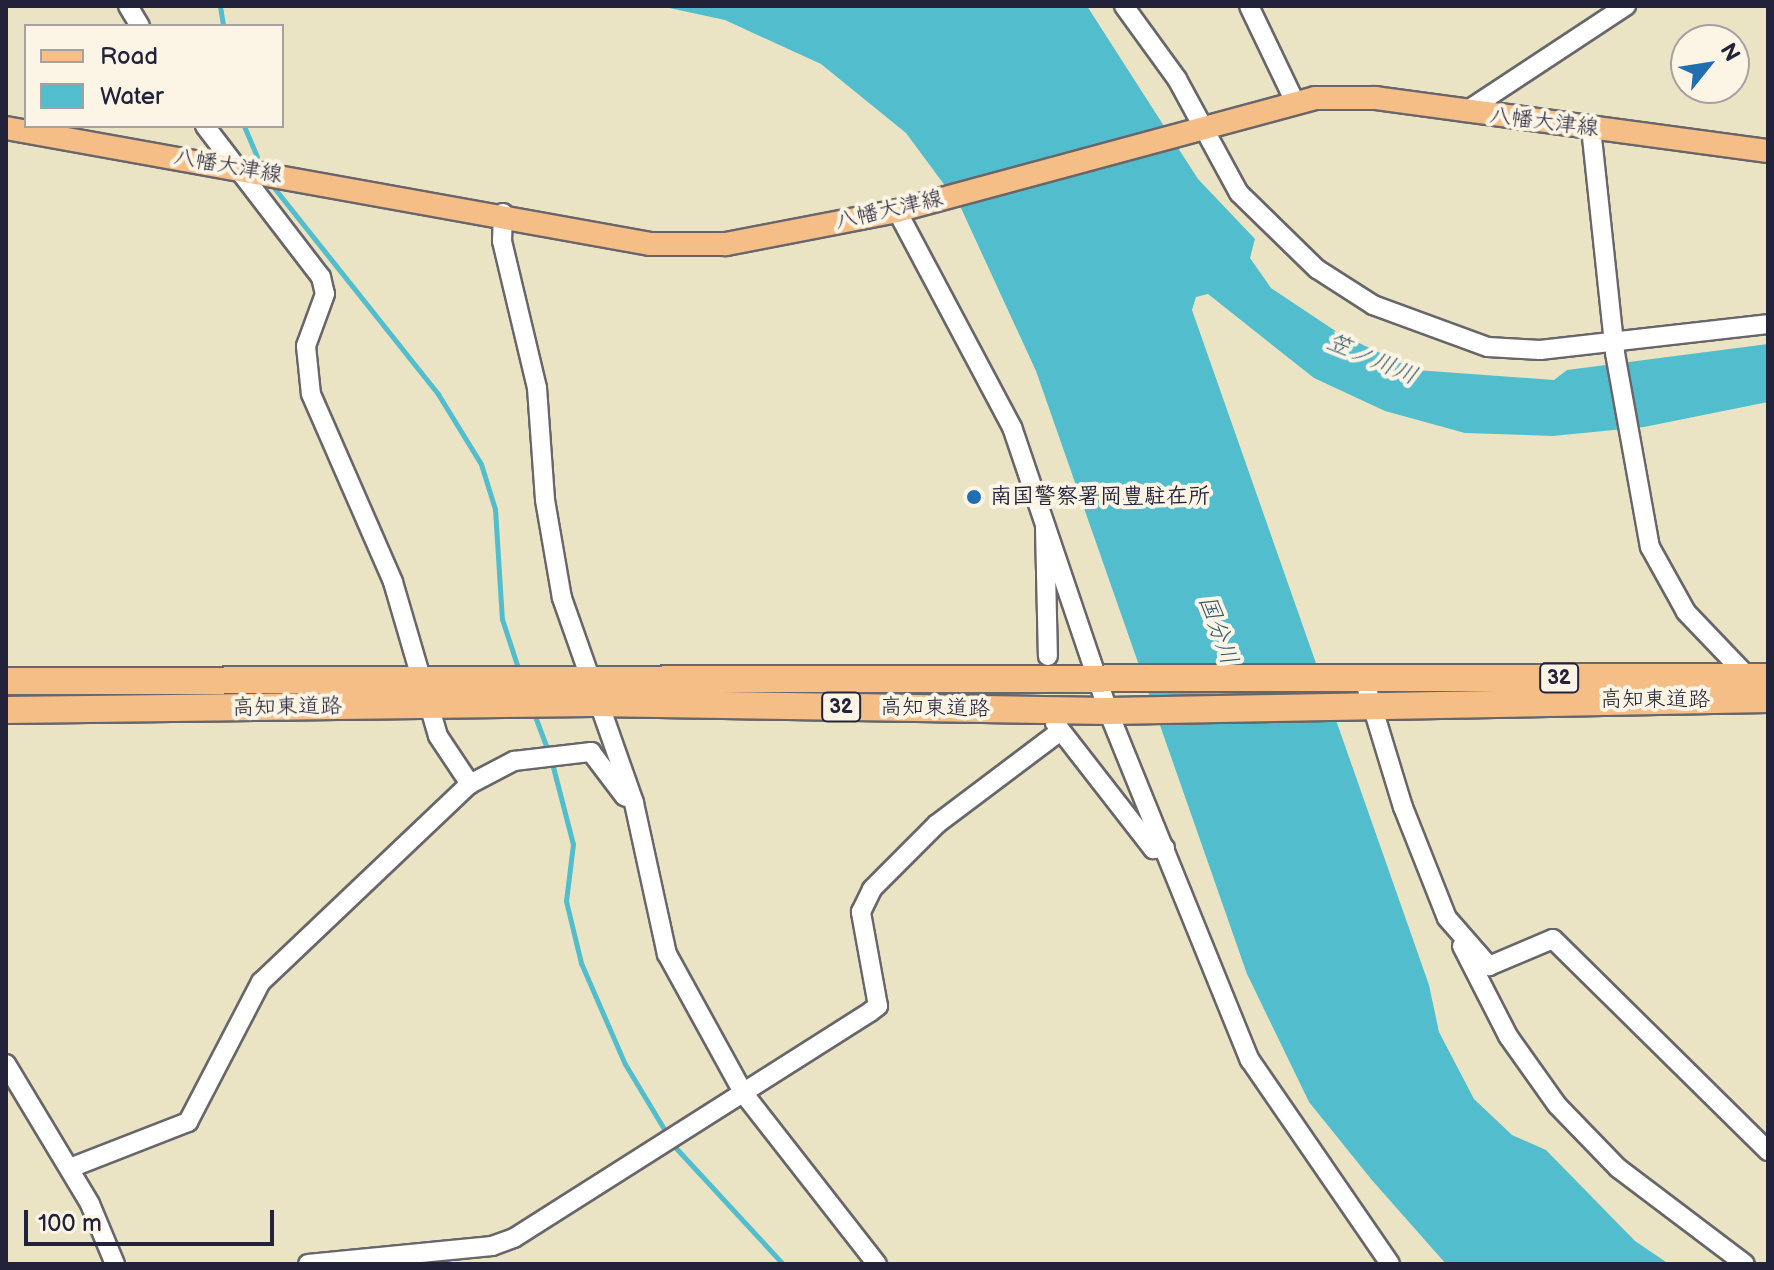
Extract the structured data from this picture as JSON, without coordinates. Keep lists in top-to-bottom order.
{
  "streets": {
    "highway": ["32", "高知東道路"],
    "main road": ["八幡大津線"]
  },
  "water": ["笠ノ川川", "国分川"],
  "places": ["南国警察署岡豊駐在所"],
  "legend": ["Road", "Water"],
  "scale_bar": "100 m",
  "north": "top right"
}
